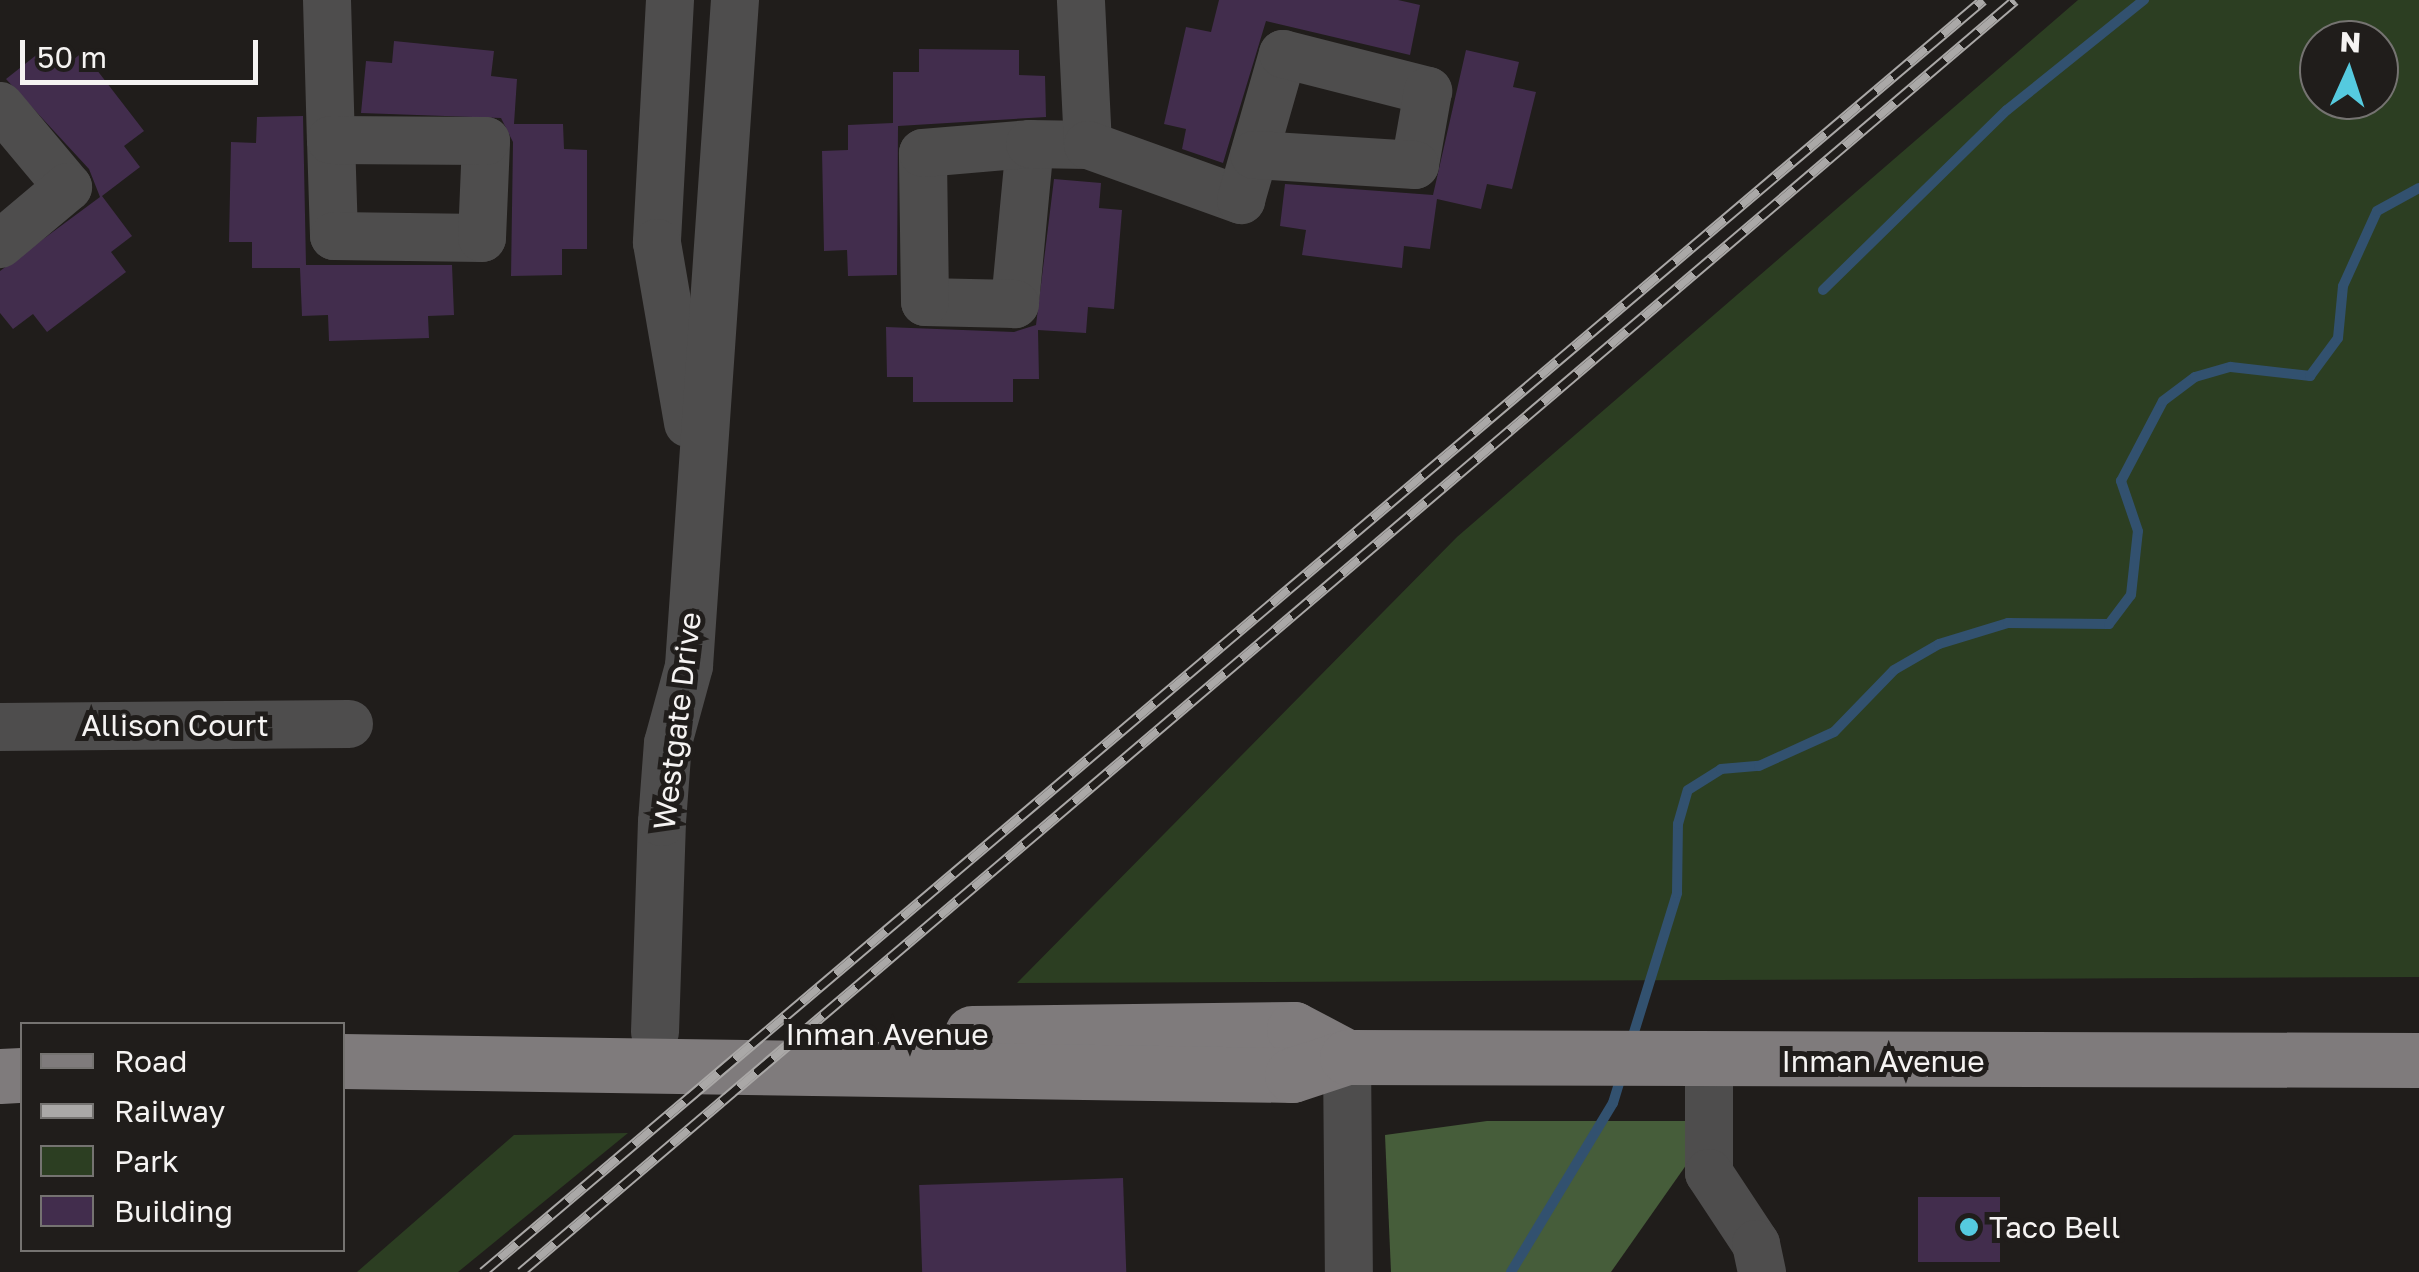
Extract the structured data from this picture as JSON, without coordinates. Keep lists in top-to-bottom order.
{
  "streets": {
    "main road": ["Inman Avenue"],
    "street": ["Westgate Drive", "Allison Court"]
  },
  "crossings": [
    ["Westgate Drive", "Inman Avenue"]
  ],
  "places": ["Taco Bell"],
  "legend": [
    "Road",
    "Railway",
    "Park",
    "Building"
  ],
  "scale_bar": "50 m",
  "north": "top"
}
